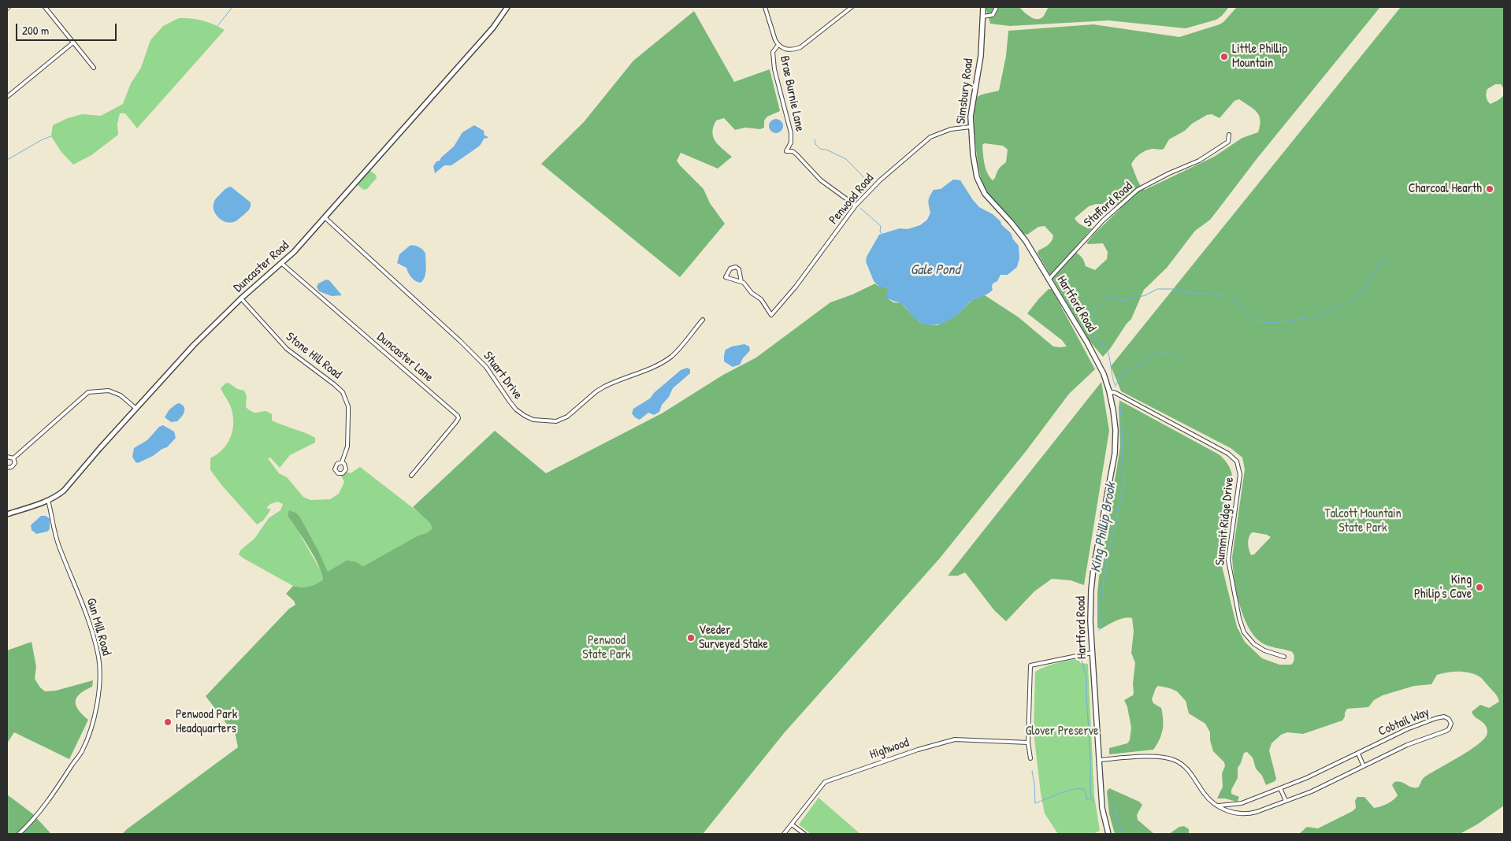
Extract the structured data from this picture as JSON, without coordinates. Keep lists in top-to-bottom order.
{
  "streets": {
    "main road": ["Simsbury Road", "Hartford Road"],
    "street": [
      "Brae Burnie Lane",
      "Penwood Road",
      "Stafford Road",
      "Duncaster Road",
      "Stone Hill Road",
      "Duncaster Lane",
      "Stuart Drive",
      "Summit Ridge Drive",
      "Gun Mill Road",
      "Cobtail Way",
      "Highwood"
    ]
  },
  "crossings": [
    ["Simsbury Road", "Penwood Road"],
    ["Simsbury Road", "Hartford Road"],
    ["Brae Burnie Lane", "Penwood Road"],
    ["Stafford Road", "Hartford Road"],
    ["Duncaster Road", "Stone Hill Road"],
    ["Duncaster Road", "Duncaster Lane"],
    ["Duncaster Road", "Stuart Drive"],
    ["Duncaster Road", "Gun Mill Road"],
    ["Hartford Road", "Summit Ridge Drive"],
    ["Hartford Road", "Cobtail Way"]
  ],
  "water": ["Gale Pond", "King Phillip Brook"],
  "parks": ["Talcott Mountain State Park", "Penwood State Park", "Glover Preserve"],
  "places": [
    "Little Phillip Mountain",
    "Charcoal Hearth",
    "King Philip's Cave",
    "Veeder Surveyed Stake",
    "Penwood Park Headquarters"
  ],
  "scale_bar": "200 m"
}
